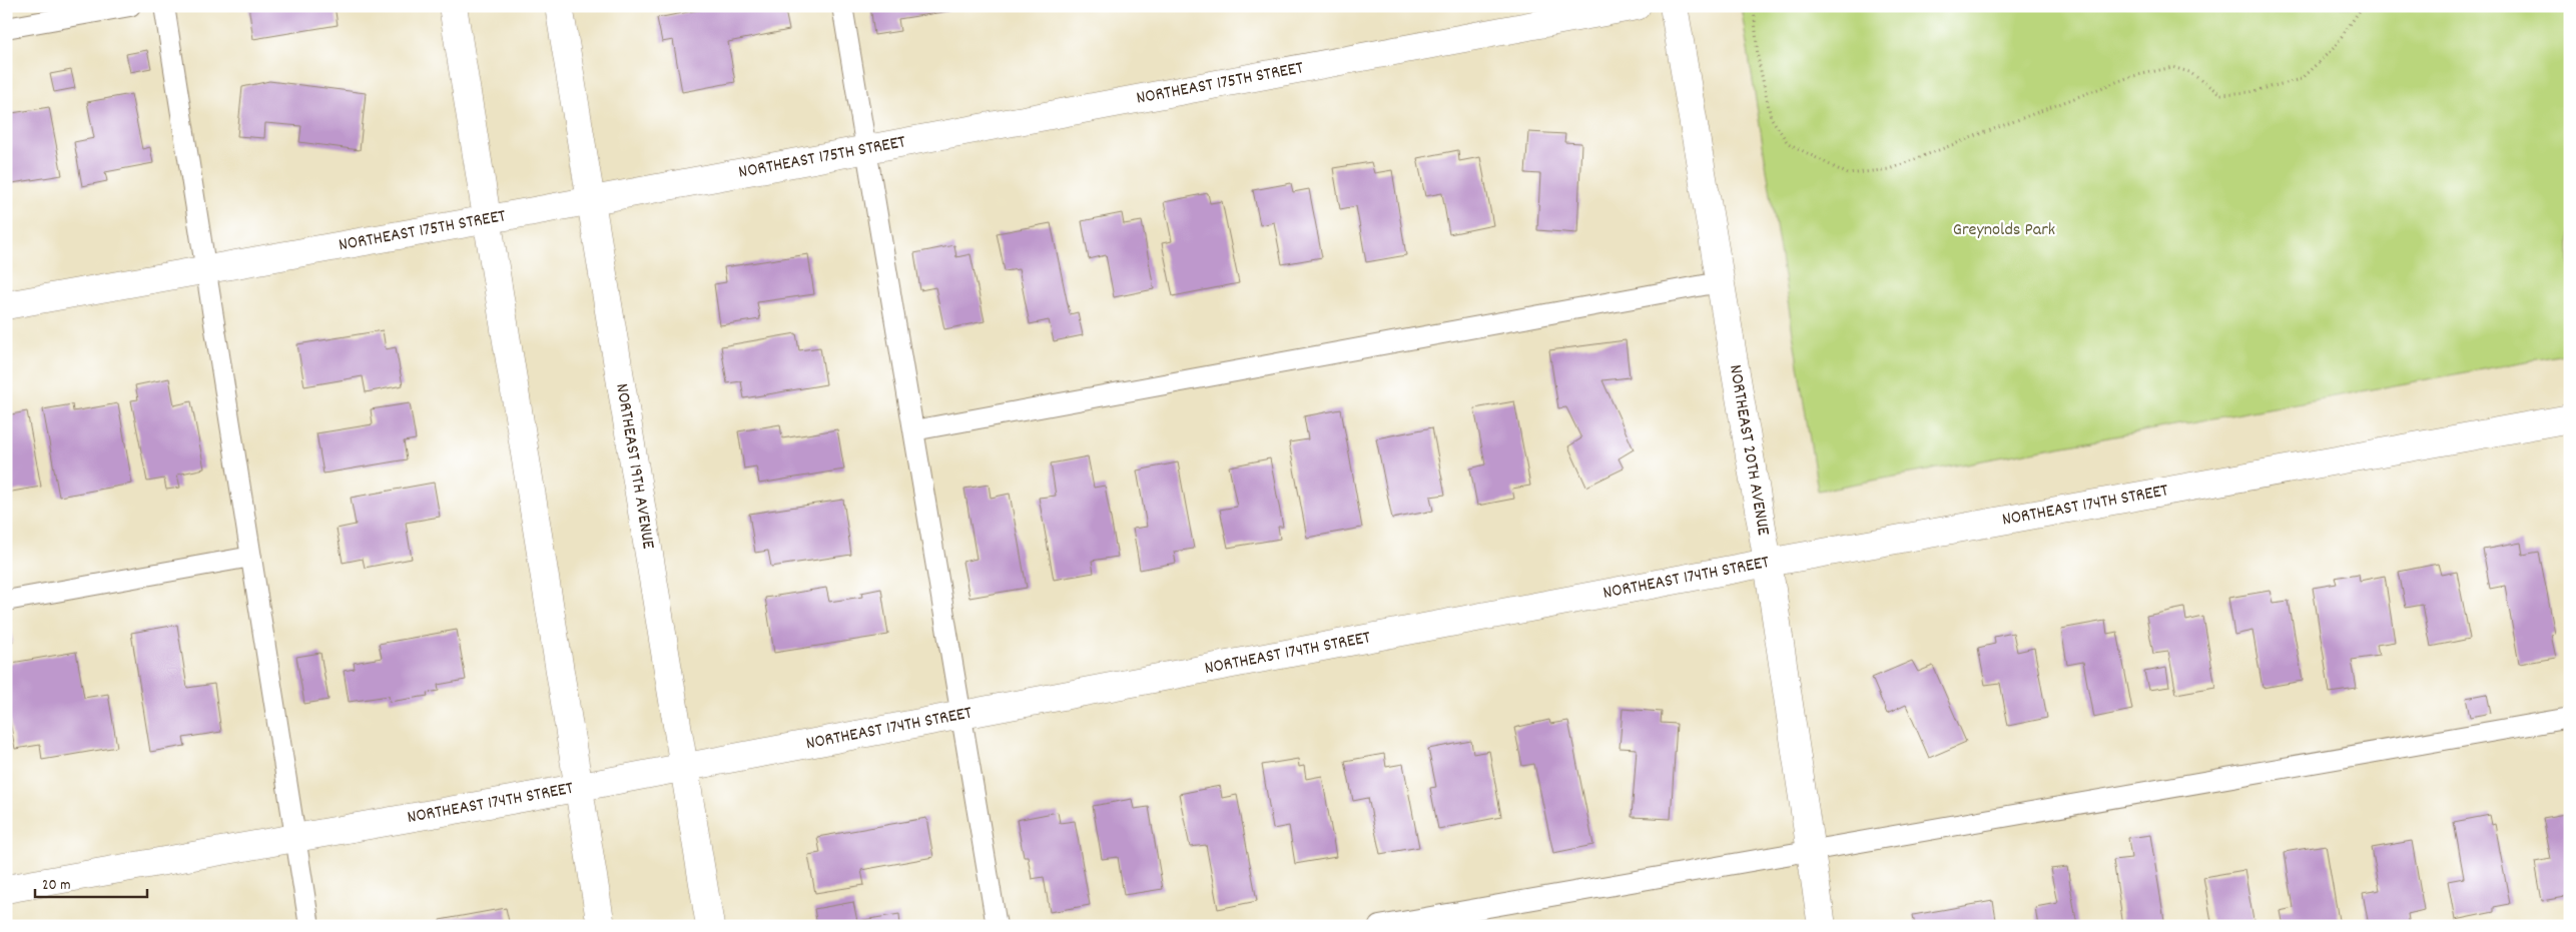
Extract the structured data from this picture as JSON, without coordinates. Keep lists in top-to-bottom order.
{
  "streets": {
    "street": [
      "NORTHEAST 175TH STREET",
      "NORTHEAST 20TH AVENUE",
      "NORTHEAST 19TH AVENUE",
      "NORTHEAST 174TH STREET"
    ]
  },
  "crossings": [
    ["NORTHEAST 175TH STREET", "NORTHEAST 19TH AVENUE"],
    ["NORTHEAST 20TH AVENUE", "NORTHEAST 174TH STREET"],
    ["NORTHEAST 19TH AVENUE", "NORTHEAST 174TH STREET"]
  ],
  "parks": ["Greynolds Park"],
  "scale_bar": "20 m"
}
